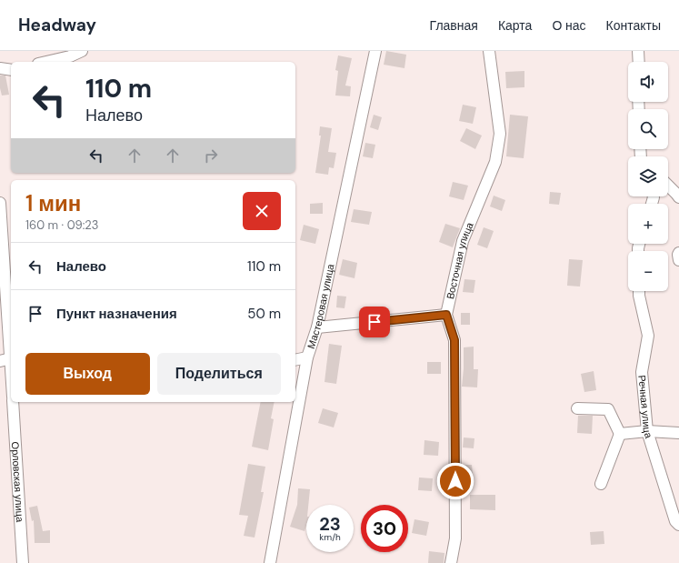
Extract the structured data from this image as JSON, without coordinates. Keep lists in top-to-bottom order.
{
  "streets": {
    "street": [
      "Восточная улица",
      "Мастеровая улица",
      "Речная улица",
      "Орловская улица"
    ]
  },
  "page": {
    "header": "Headway",
    "nav": [
      "Главная",
      "Карта",
      "О нас",
      "Контакты"
    ],
    "map_buttons": ["+", "−"],
    "turn": ["110 m", "Налево"],
    "heading": ["1 мин", "160 m · 09:23"],
    "list": [
      {
        "name": "Налево",
        "value": "110 m"
      },
      {
        "name": "Пункт назначения",
        "value": "50 m"
      }
    ],
    "buttons": ["Выход", "Поделиться"],
    "speed": "23 km/h",
    "limit": "30"
  }
}
